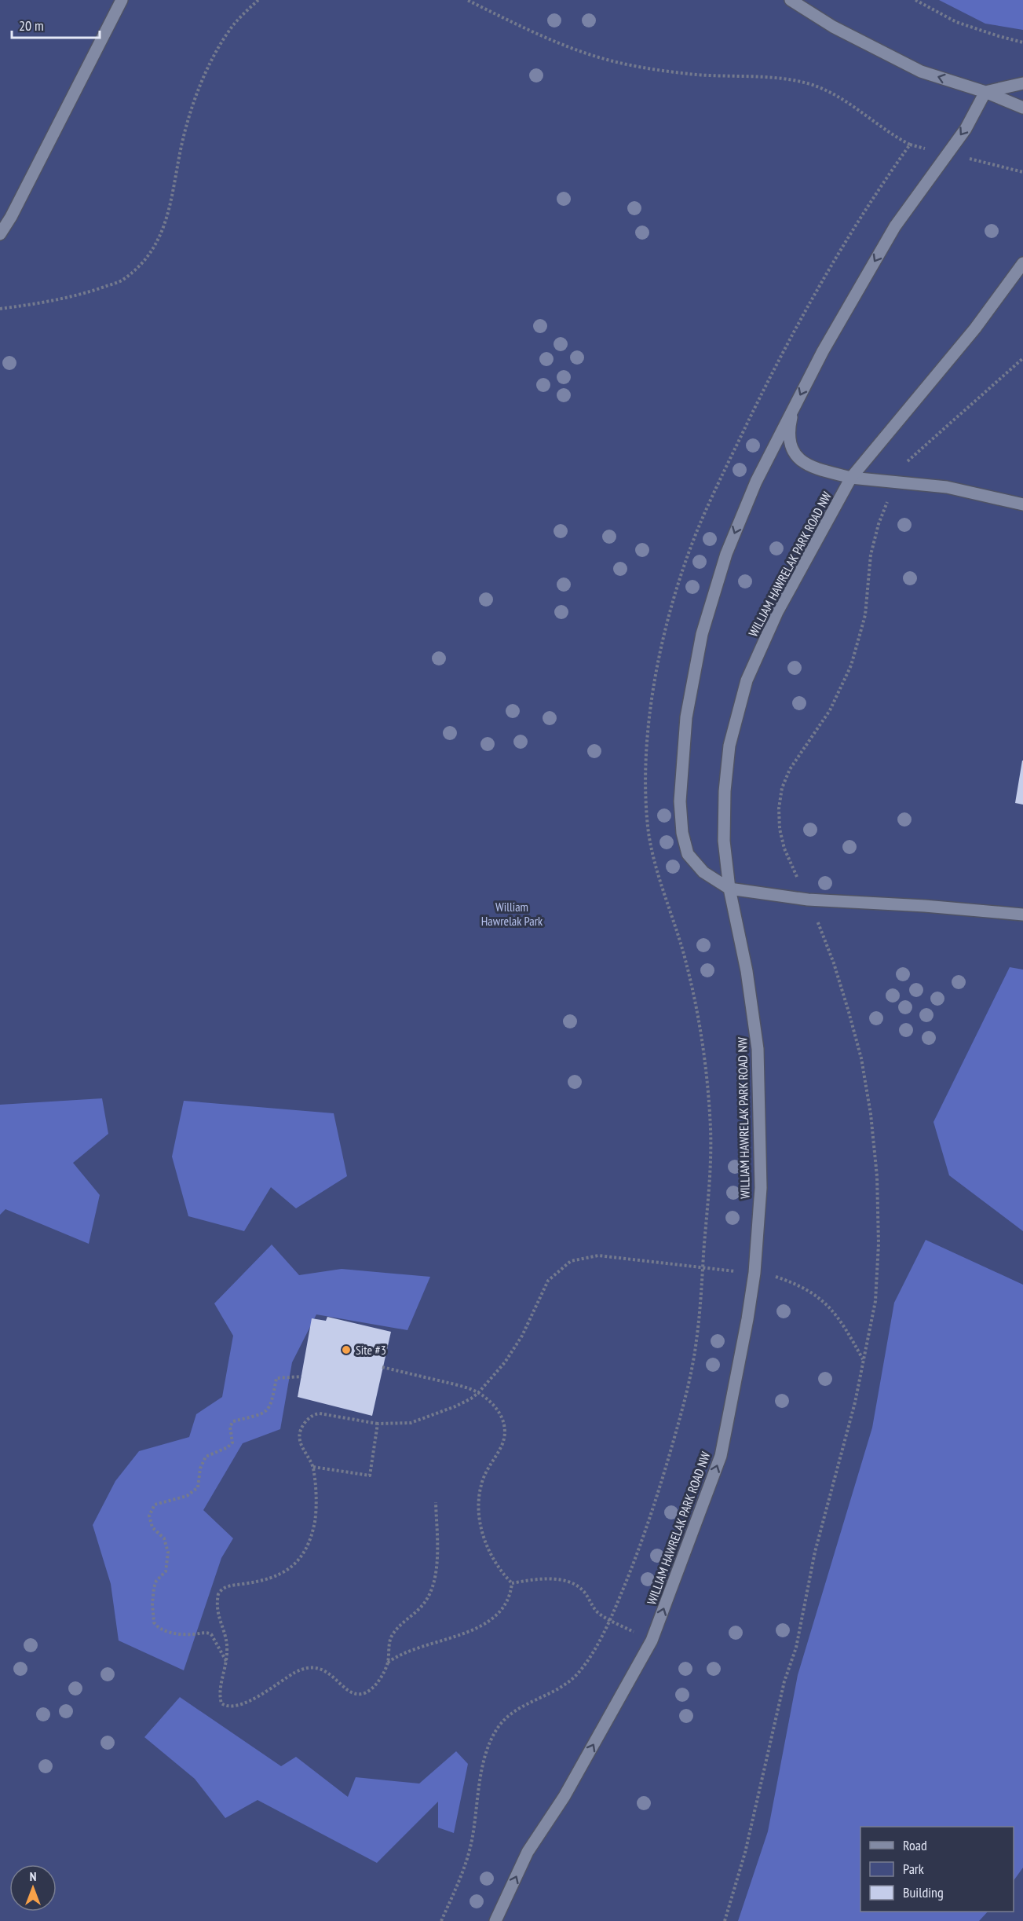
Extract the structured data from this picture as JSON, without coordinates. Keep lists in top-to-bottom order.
{
  "streets": {
    "street": ["WILLIAM HAWRELAK PARK ROAD NW"]
  },
  "one_way": ["WILLIAM HAWRELAK PARK ROAD NW"],
  "parks": ["William Hawrelak Park"],
  "places": ["Site #3"],
  "legend": ["Road", "Park", "Building"],
  "scale_bar": "20 m",
  "north": "top"
}
